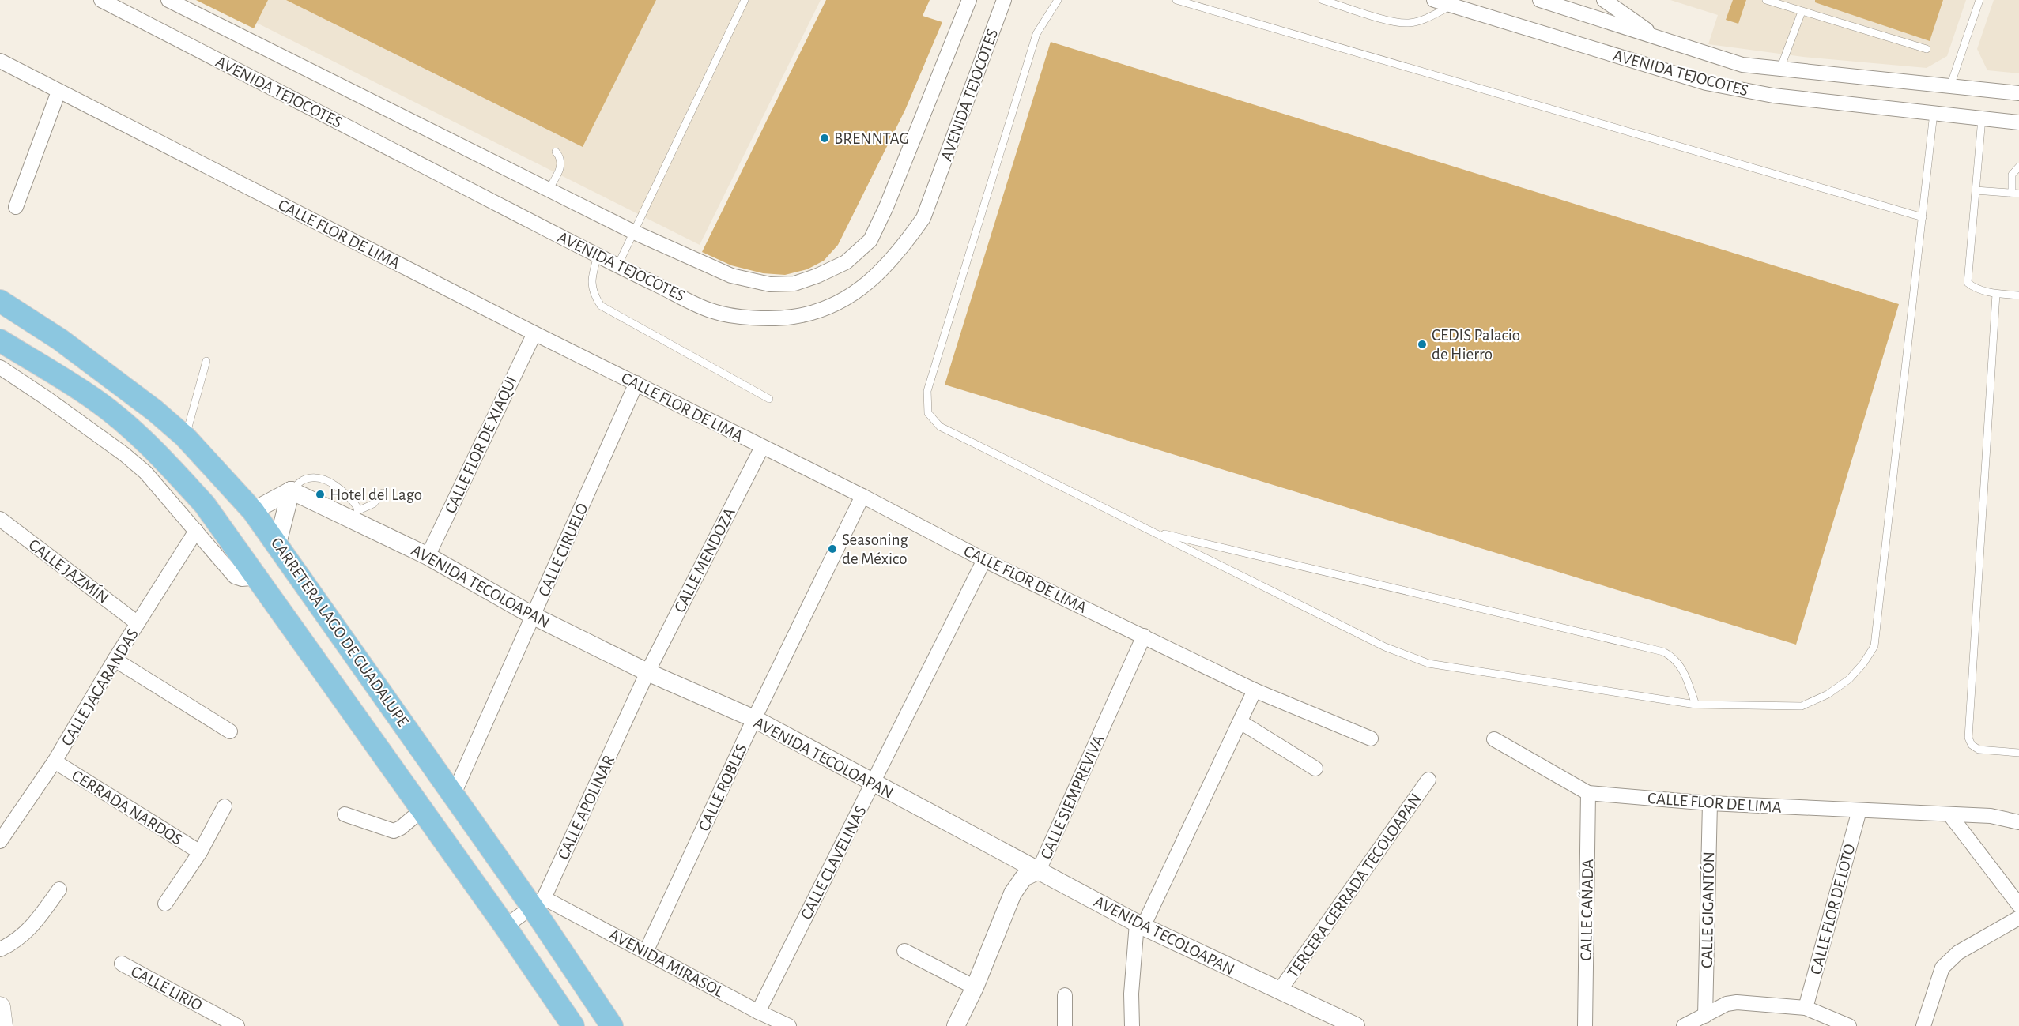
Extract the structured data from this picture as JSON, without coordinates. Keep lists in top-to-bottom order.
{
  "streets": {
    "main road": ["CARRETERA LAGO DE GUADALUPE"],
    "street": [
      "AVENIDA TEJOCOTES",
      "CALLE FLOR DE LIMA",
      "CALLE FLOR DE XIAQUI",
      "CALLE CIRUELO",
      "CALLE MENDOZA",
      "CALLE JAZMÍN",
      "AVENIDA TECOLOAPAN",
      "CALLE JACARANDAS",
      "CALLE ROBLES",
      "CALLE SIEMPREVIVA",
      "CERRADA NARDOS",
      "CALLE APOLINAR",
      "CALLE CLAVELINAS",
      "TERCERA CERRADA TECOLOAPAN",
      "CALLE FLOR DE LOTO",
      "CALLE CAÑADA",
      "CALLE GIGANTÓN",
      "AVENIDA MIRASOL",
      "CALLE LIRIO"
    ]
  },
  "crossings": [
    ["CALLE FLOR DE LIMA", "CALLE FLOR DE XIAQUI"],
    ["CALLE FLOR DE LIMA", "CALLE CIRUELO"],
    ["CALLE FLOR DE LIMA", "CALLE MENDOZA"],
    ["CALLE FLOR DE LIMA", "CALLE ROBLES"],
    ["CALLE FLOR DE LIMA", "CALLE SIEMPREVIVA"],
    ["CALLE FLOR DE LIMA", "CALLE CLAVELINAS"],
    ["CALLE FLOR DE LIMA", "CALLE FLOR DE LOTO"],
    ["CALLE FLOR DE LIMA", "CALLE CAÑADA"],
    ["CALLE FLOR DE LIMA", "CALLE GIGANTÓN"],
    ["CALLE FLOR DE XIAQUI", "AVENIDA TECOLOAPAN"],
    ["CALLE CIRUELO", "AVENIDA TECOLOAPAN"],
    ["CALLE CIRUELO", "CARRETERA LAGO DE GUADALUPE"],
    ["CALLE MENDOZA", "AVENIDA TECOLOAPAN"],
    ["CALLE MENDOZA", "CALLE APOLINAR"],
    ["CALLE JAZMÍN", "CALLE JACARANDAS"],
    ["AVENIDA TECOLOAPAN", "CALLE ROBLES"],
    ["AVENIDA TECOLOAPAN", "CALLE SIEMPREVIVA"],
    ["AVENIDA TECOLOAPAN", "CALLE APOLINAR"],
    ["AVENIDA TECOLOAPAN", "CALLE CLAVELINAS"],
    ["AVENIDA TECOLOAPAN", "TERCERA CERRADA TECOLOAPAN"],
    ["CARRETERA LAGO DE GUADALUPE", "CALLE APOLINAR"],
    ["CARRETERA LAGO DE GUADALUPE", "AVENIDA MIRASOL"],
    ["CALLE JACARANDAS", "CERRADA NARDOS"],
    ["CALLE ROBLES", "AVENIDA MIRASOL"],
    ["CALLE APOLINAR", "AVENIDA MIRASOL"],
    ["CALLE CLAVELINAS", "AVENIDA MIRASOL"]
  ],
  "places": [
    "BRENNTAG",
    "CEDIS Palacio de Hierro",
    "Hotel del Lago",
    "Seasoning de México"
  ]
}
